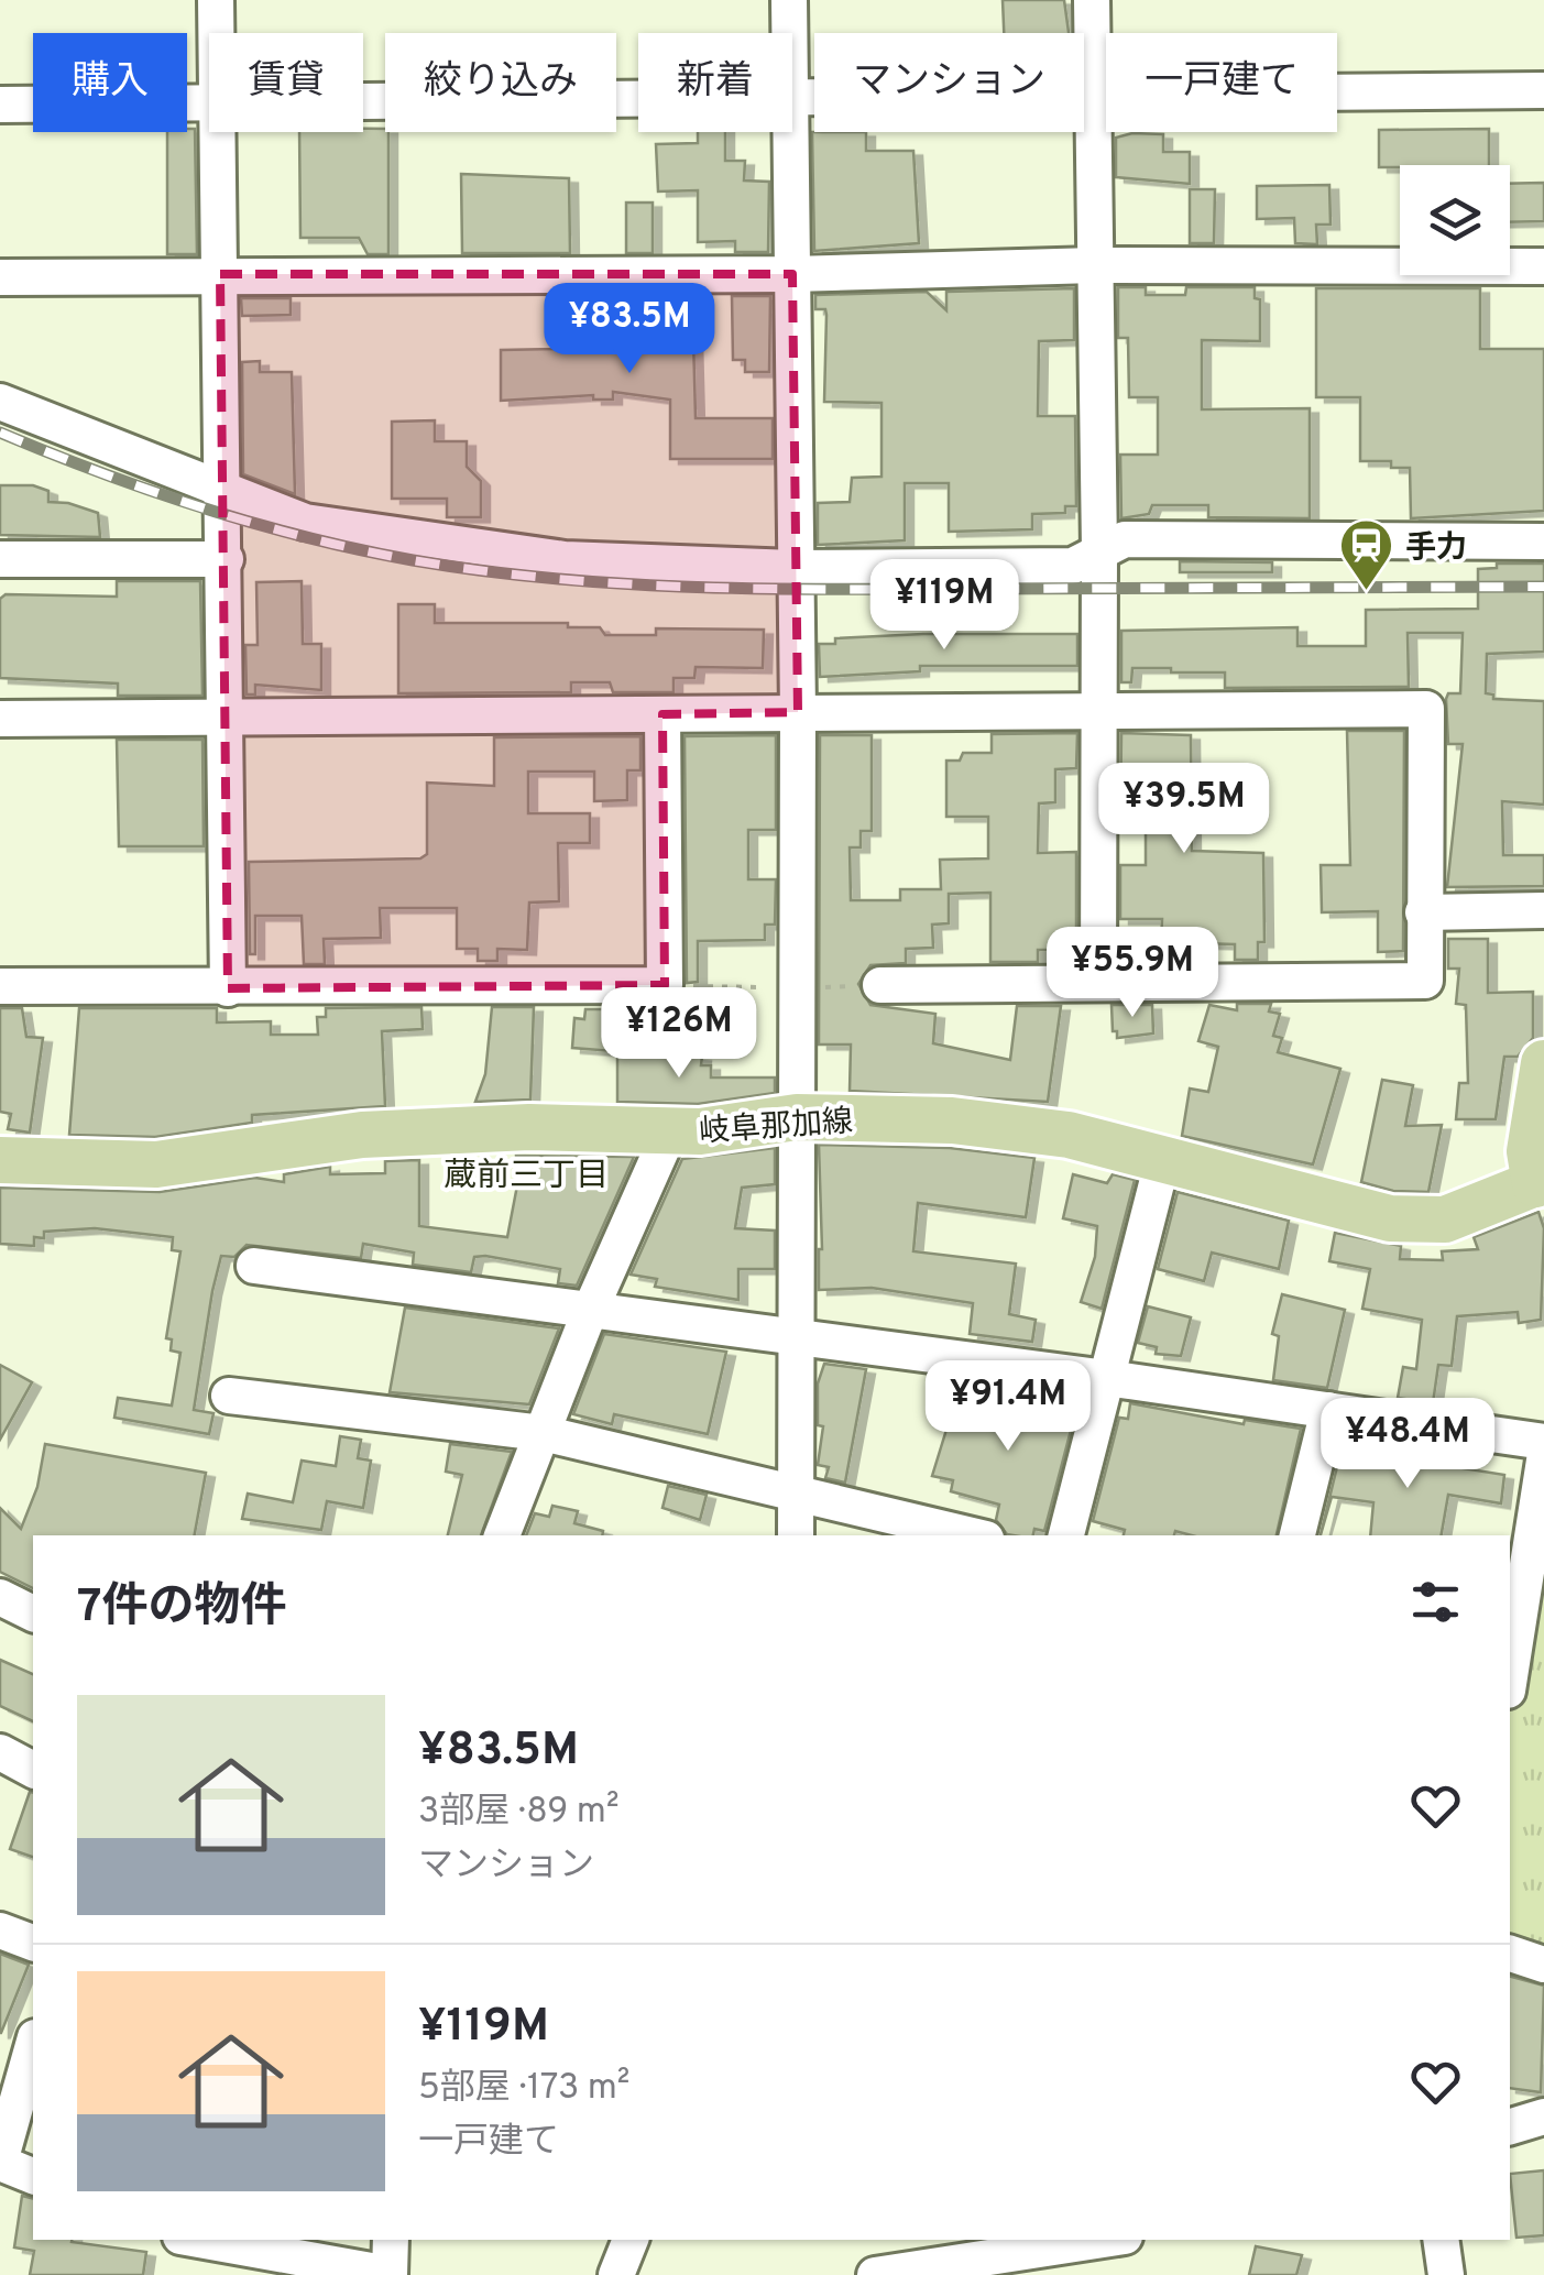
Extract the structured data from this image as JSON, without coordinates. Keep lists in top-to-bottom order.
{
  "streets": {
    "main road": ["岐阜那加線"]
  },
  "districts": ["蔵前三丁目"],
  "places": {
    "station": ["手力"]
  },
  "page": {
    "chip": [
      "購入",
      "賃貸",
      "絞り込み",
      "新着",
      "マンション",
      "一戸建て"
    ],
    "price": [
      "¥83.5M",
      "¥119M",
      "¥39.5M",
      "¥55.9M",
      "¥126M",
      "¥91.4M",
      "¥48.4M"
    ],
    "heading": "7件の物件",
    "list": [
      {
        "name": "¥83.5M",
        "note": "3部屋 · 89 m² · マンション"
      },
      {
        "name": "¥119M",
        "note": "5部屋 · 173 m² · 一戸建て"
      }
    ]
  }
}
